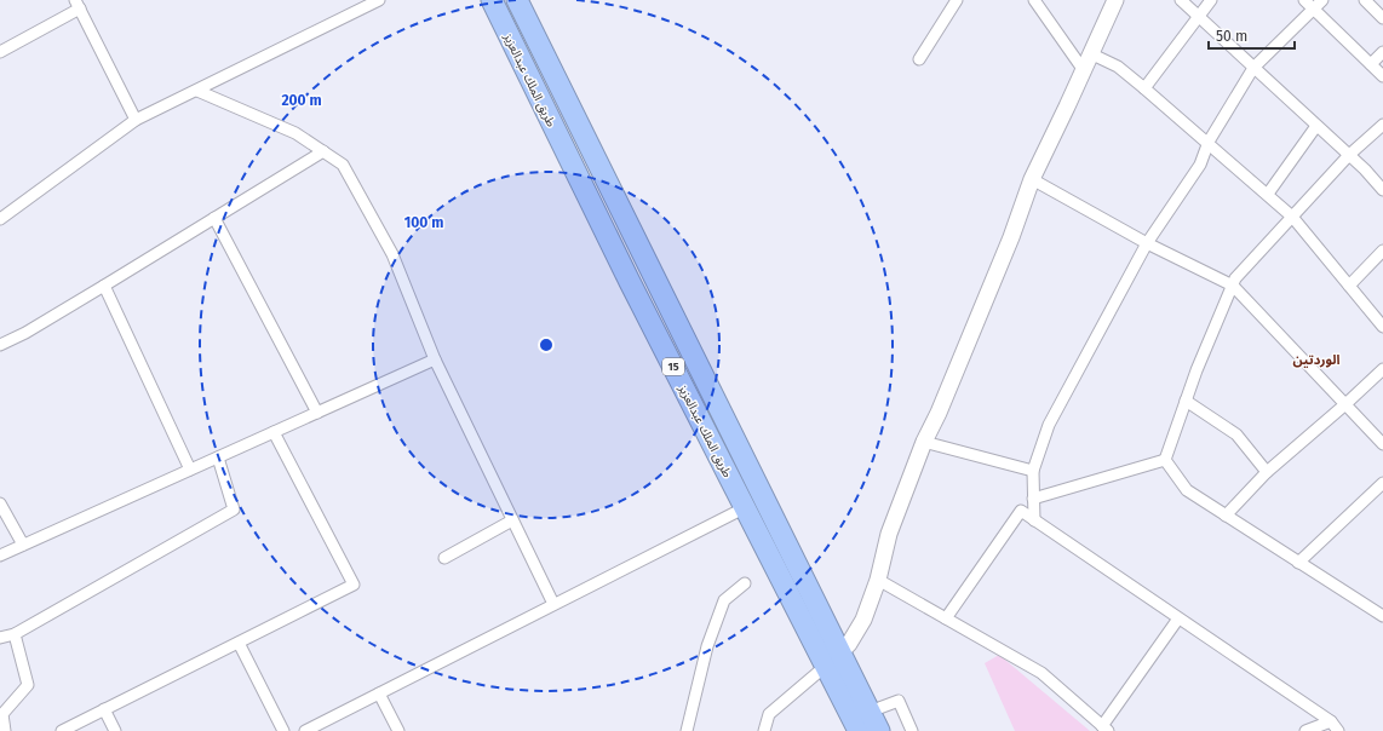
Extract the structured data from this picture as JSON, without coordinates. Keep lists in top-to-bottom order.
{
  "streets": {
    "highway": ["طريق الملك عبدالعزيز", "15"]
  },
  "districts": ["الوردتين"],
  "scale_bar": "50 m",
  "rings": ["200 m", "100 m"]
}
